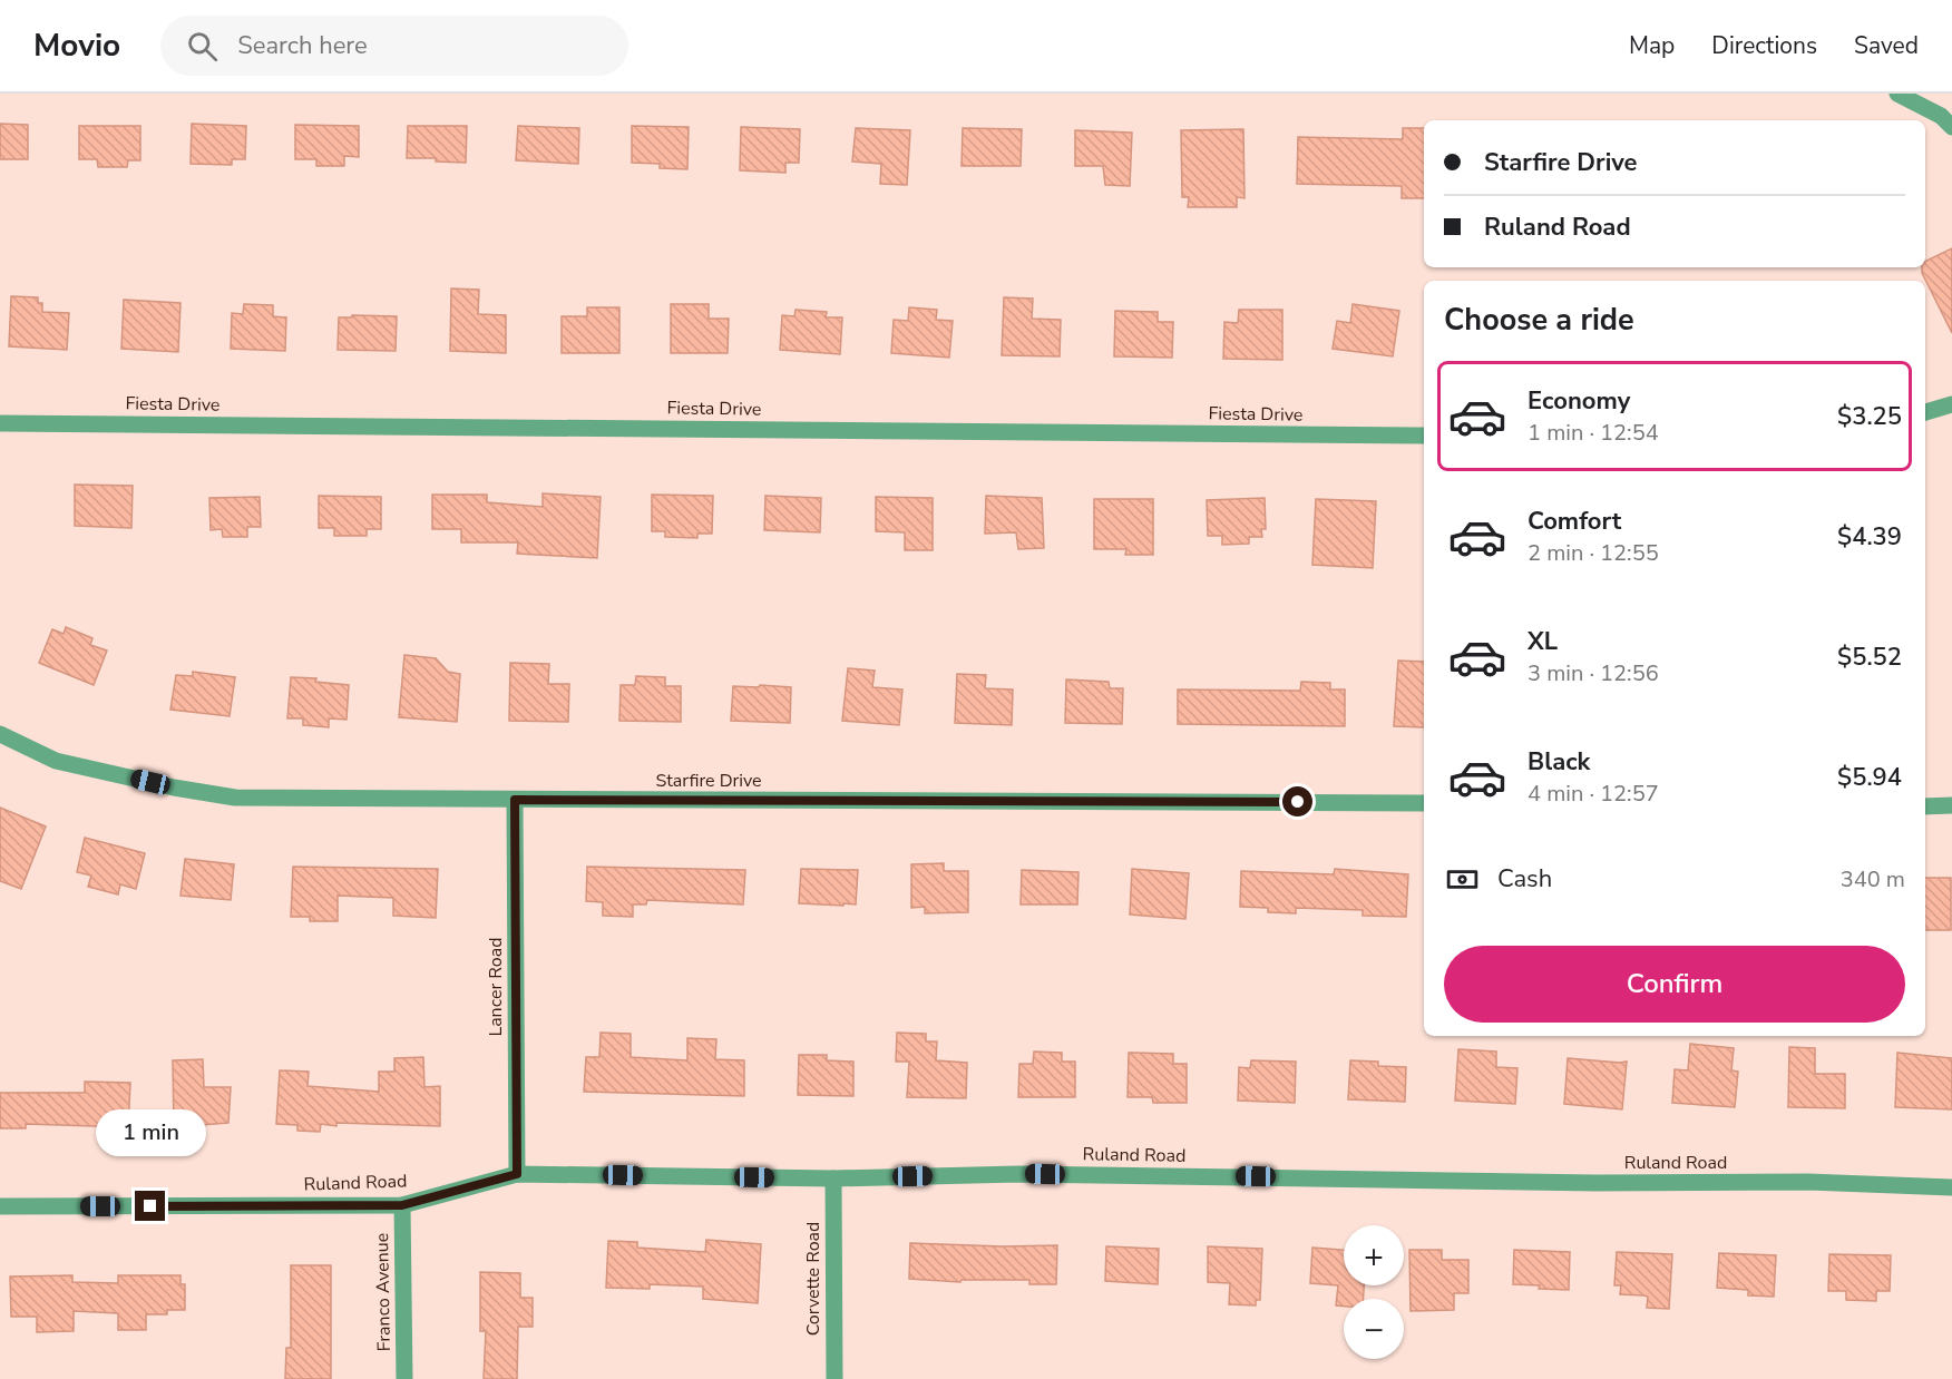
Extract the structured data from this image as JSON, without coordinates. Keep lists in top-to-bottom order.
{
  "streets": {
    "street": [
      "Fiesta Drive",
      "Starfire Drive",
      "Lancer Road",
      "Ruland Road",
      "Corvette Road",
      "Franco Avenue"
    ]
  },
  "crossings": [
    ["Starfire Drive", "Lancer Road"],
    ["Lancer Road", "Ruland Road"],
    ["Ruland Road", "Corvette Road"],
    ["Ruland Road", "Franco Avenue"]
  ],
  "page": {
    "header": "Movio",
    "search": "Search here",
    "nav": ["Map", "Directions", "Saved"],
    "banner": ["Starfire Drive", "Ruland Road"],
    "heading": "Choose a ride",
    "list": [
      {
        "name": "Economy",
        "note": "1 min · 12:54",
        "value": "$3.25"
      },
      {
        "name": "Comfort",
        "note": "2 min · 12:55",
        "value": "$4.39"
      },
      {
        "name": "XL",
        "note": "3 min · 12:56",
        "value": "$5.52"
      },
      {
        "name": "Black",
        "note": "4 min · 12:57",
        "value": "$5.94"
      }
    ],
    "pay": ["Cash", "340 m"],
    "buttons": "Confirm",
    "bubble": "1 min",
    "map_buttons": ["+", "−"]
  }
}
